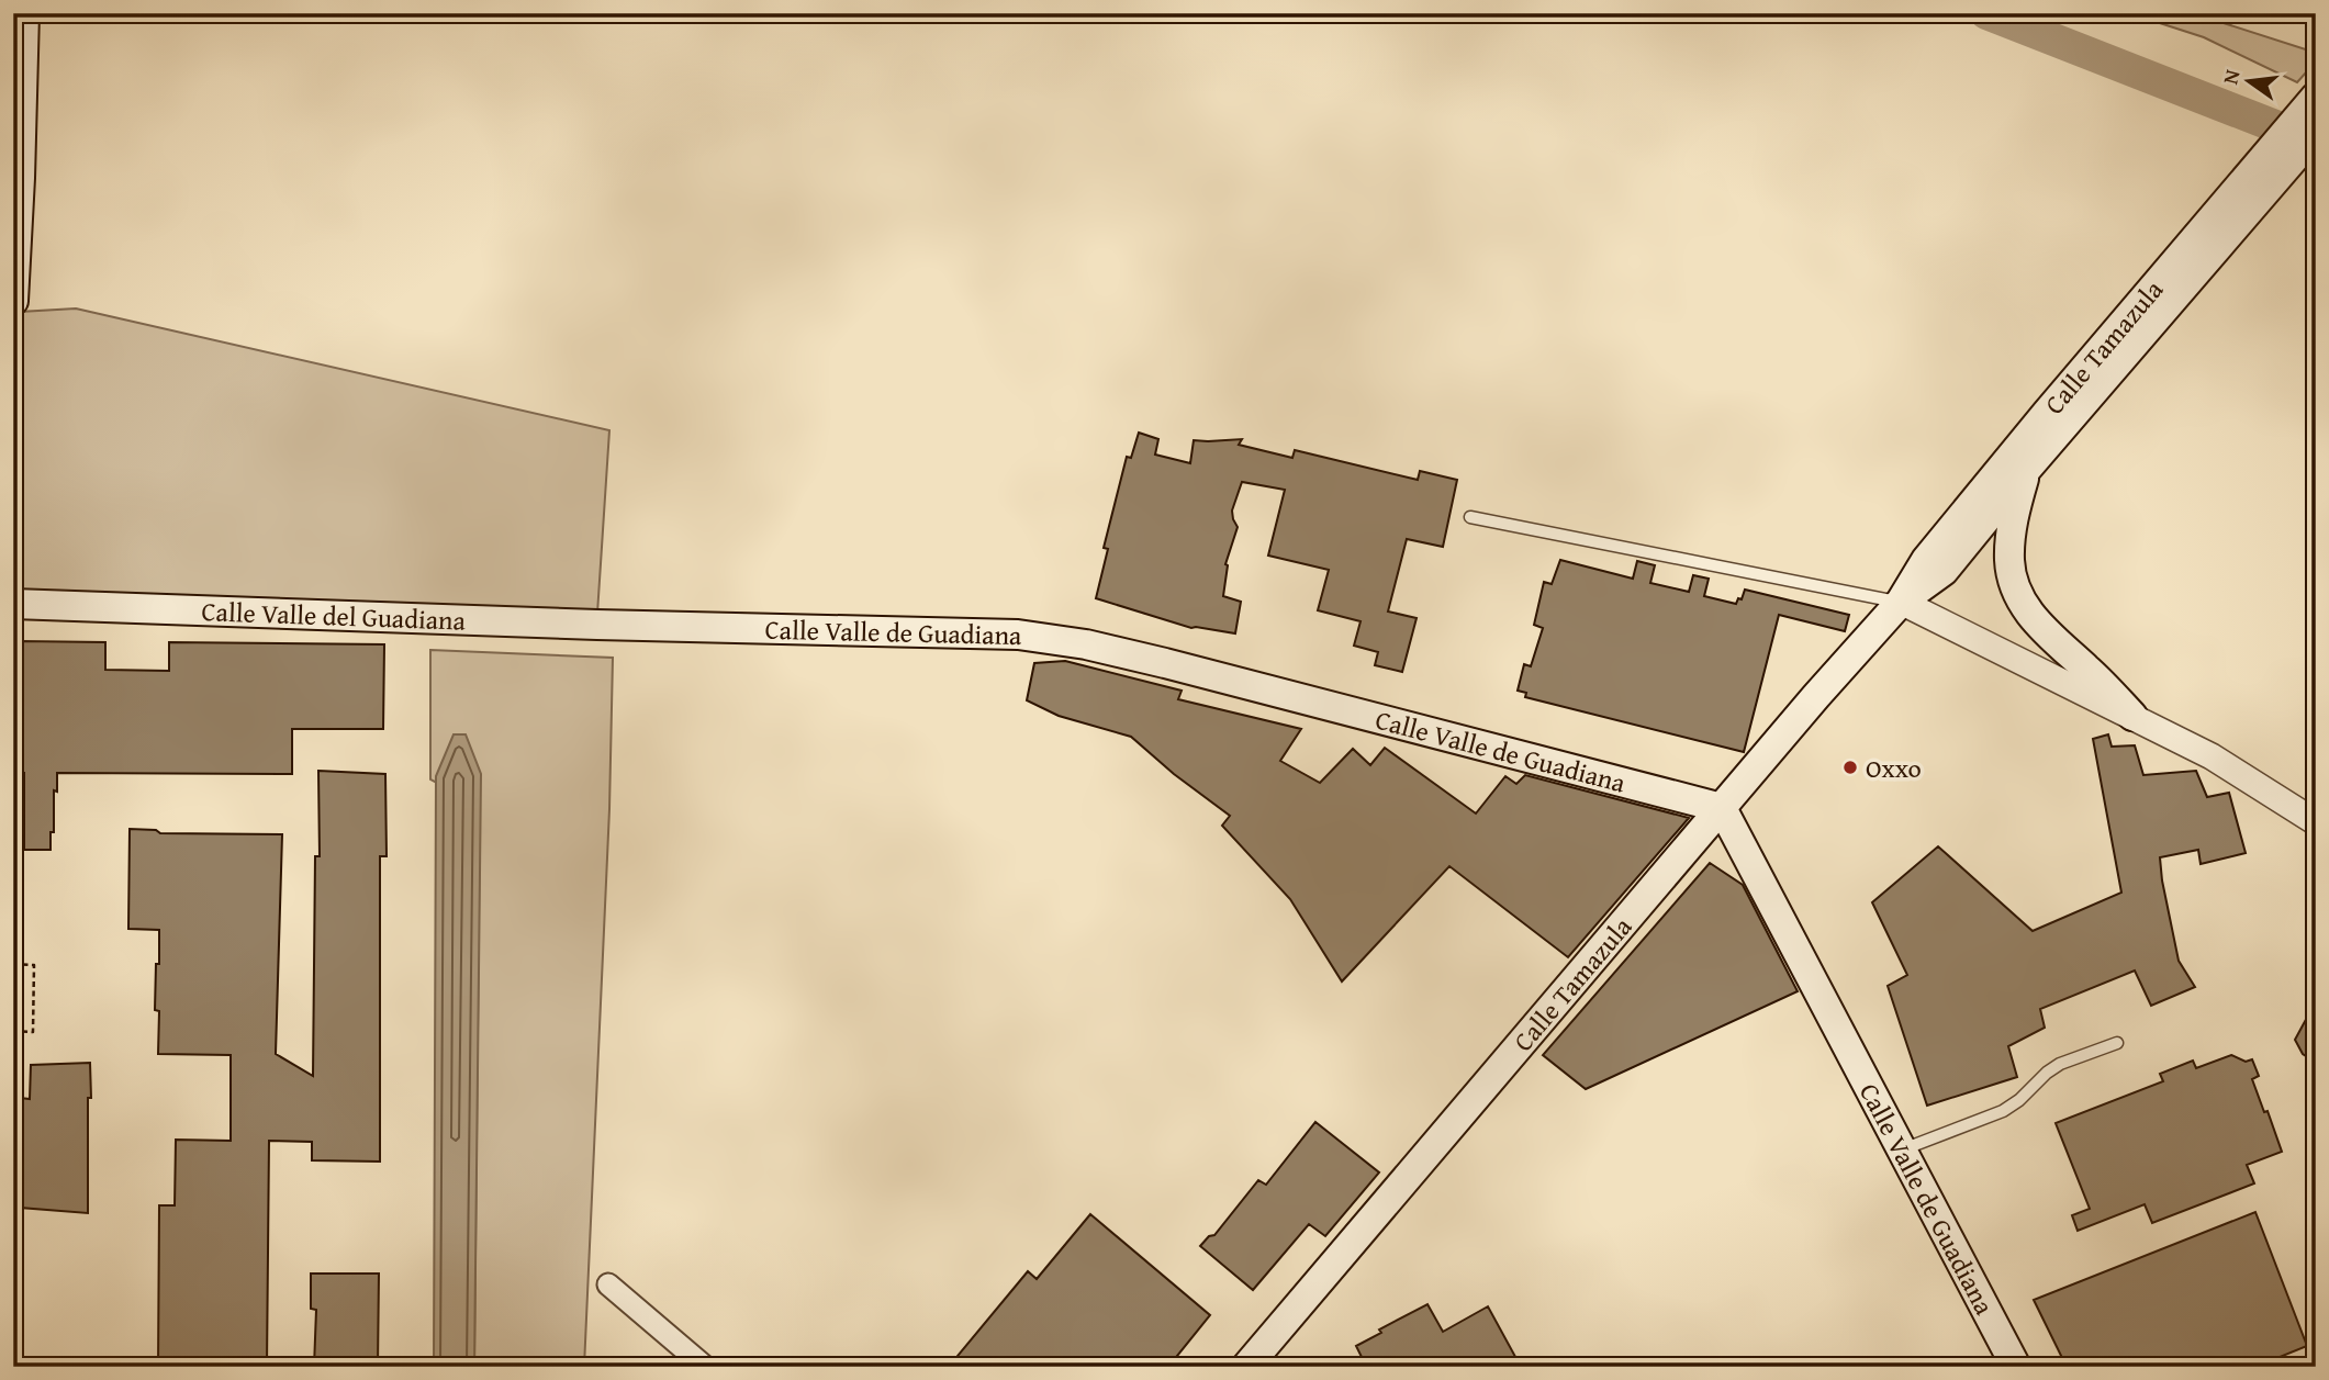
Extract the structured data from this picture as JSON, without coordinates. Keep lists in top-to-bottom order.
{
  "streets": {
    "main road": ["Calle Tamazula", "Calle Valle del Guadiana", "Calle Valle de Guadiana"]
  },
  "crossings": [
    ["Calle Tamazula", "Calle Valle de Guadiana"],
    ["Calle Valle del Guadiana", "Calle Valle de Guadiana"]
  ],
  "places": ["Oxxo"],
  "north": "left"
}
